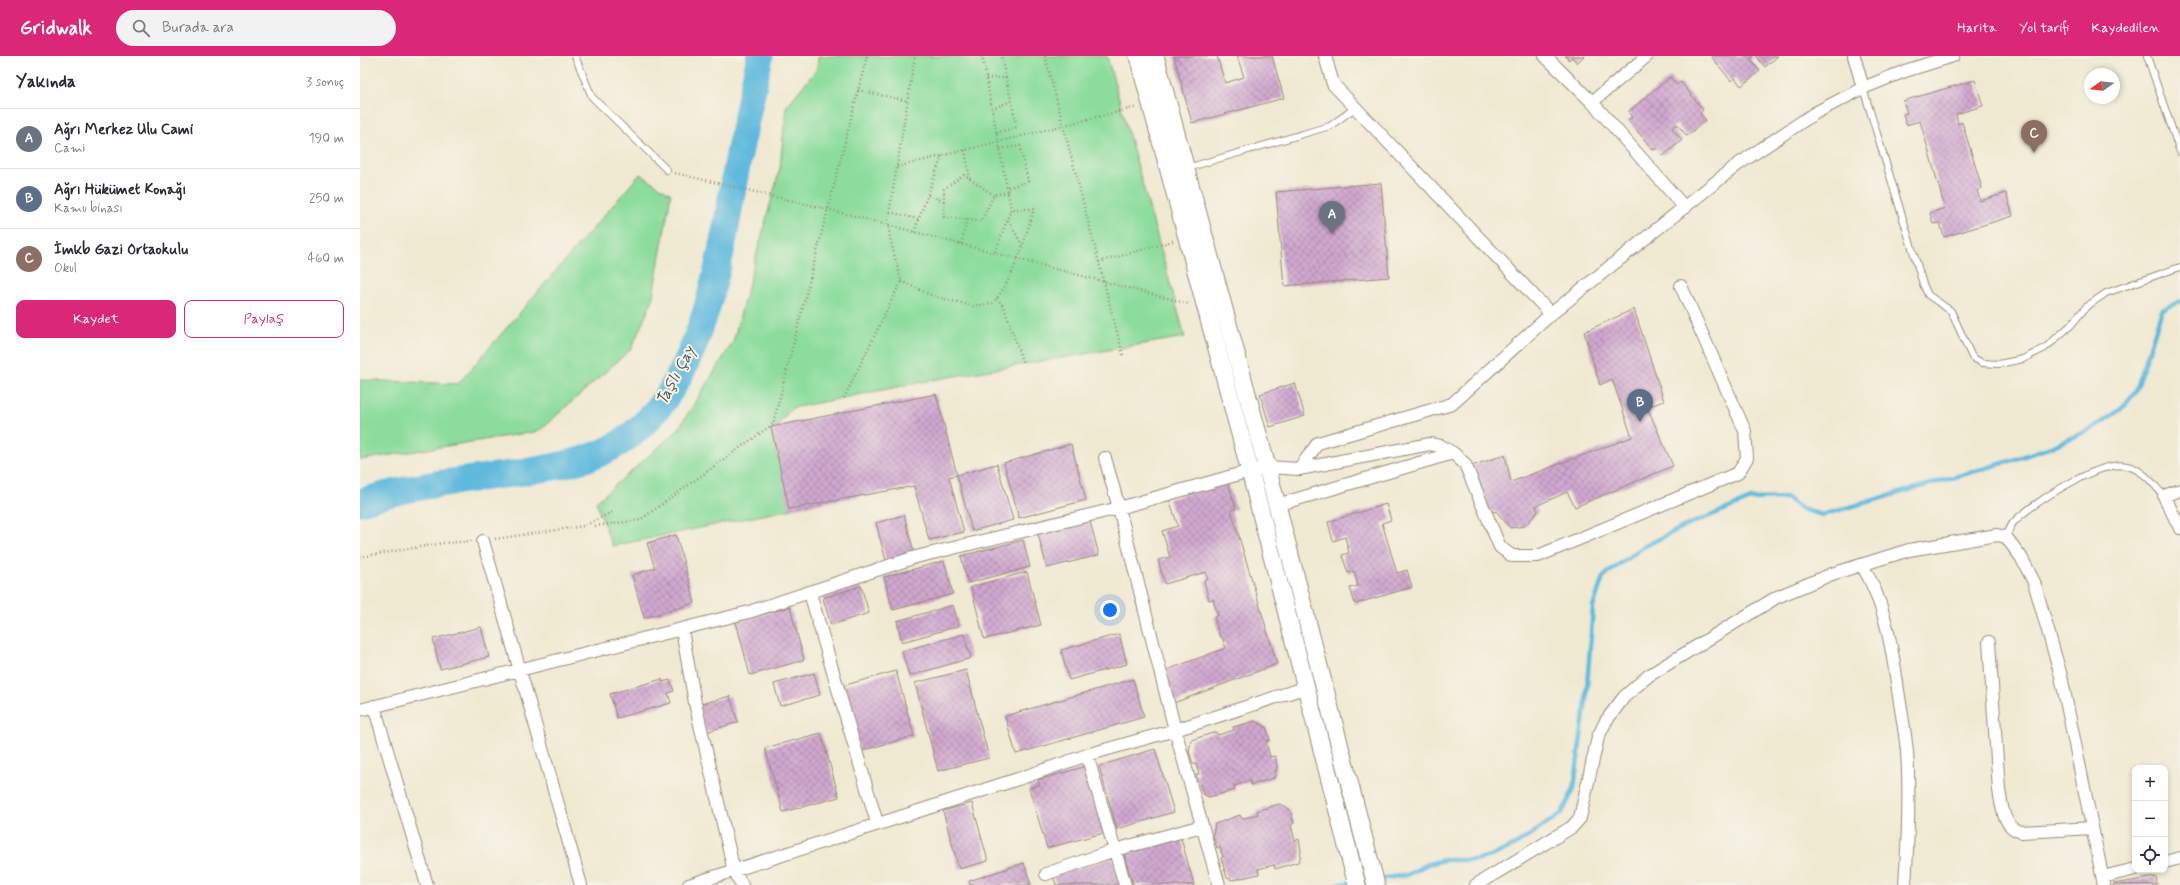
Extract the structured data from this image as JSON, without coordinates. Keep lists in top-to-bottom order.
{
  "water": ["Taşlı Çay"],
  "north": "left",
  "page": {
    "header": "Gridwalk",
    "search": "Burada ara",
    "nav": ["Harita", "Yol tarifi", "Kaydedilen"],
    "heading": ["Yakında", "3 sonuç"],
    "list": [
      {
        "mark": "A",
        "name": "Ağrı Merkez Ulu Cami",
        "note": "Cami",
        "value": "190 m"
      },
      {
        "mark": "B",
        "name": "Ağrı Hükümet Konağı",
        "note": "Kamu binası",
        "value": "250 m"
      },
      {
        "mark": "C",
        "name": "İmkb Gazi Ortaokulu",
        "note": "Okul",
        "value": "460 m"
      }
    ],
    "pins": ["C", "A", "B"],
    "buttons": ["Kaydet", "Paylaş"],
    "map_buttons": ["+", "−"]
  }
}
